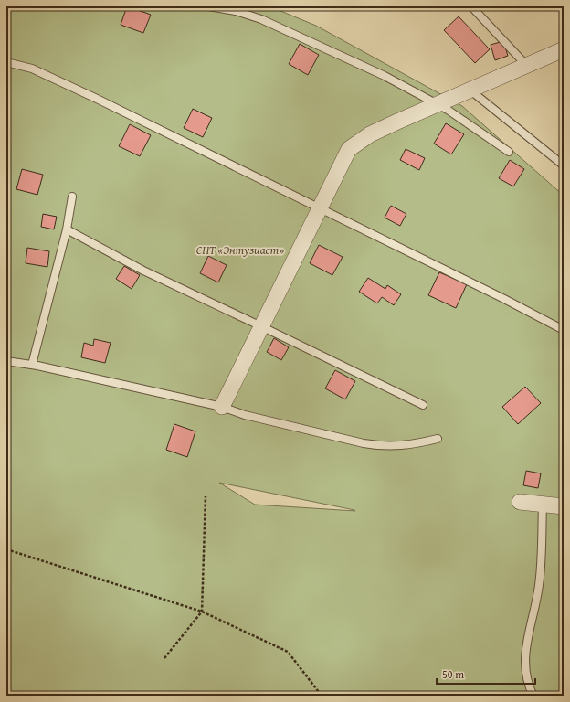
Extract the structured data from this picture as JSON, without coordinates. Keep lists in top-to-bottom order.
{
  "parks": ["СНТ «Энтузиаст»"],
  "scale_bar": "50 m"
}
